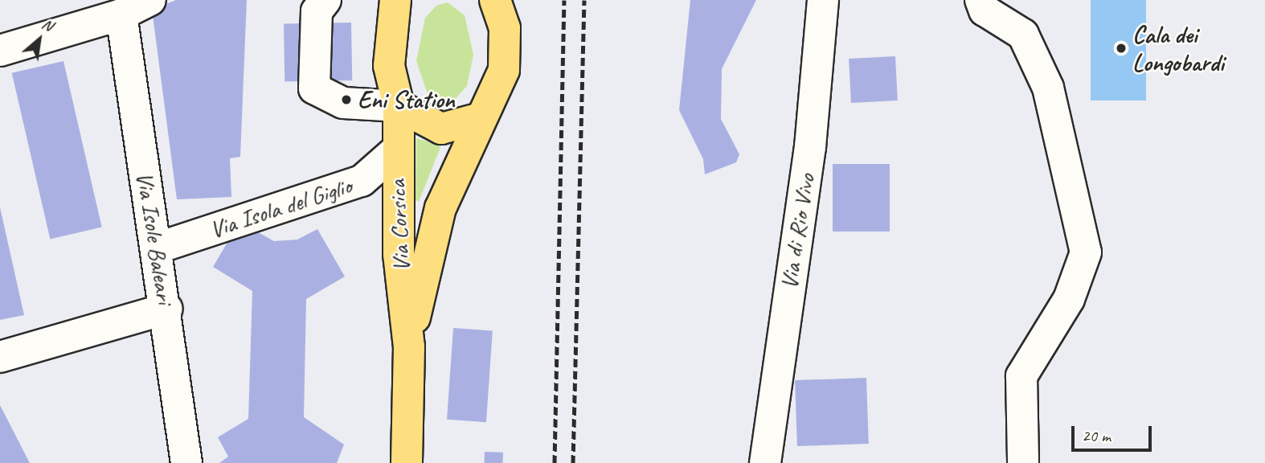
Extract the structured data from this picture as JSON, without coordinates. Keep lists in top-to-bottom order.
{
  "streets": {
    "main road": ["Via Corsica"],
    "street": ["Via Isola del Giglio", "Via di Rio Vivo", "Via Isole Baleari"]
  },
  "crossings": [
    ["Via Isola del Giglio", "Via Corsica"],
    ["Via Isola del Giglio", "Via Isole Baleari"]
  ],
  "places": ["Cala dei Longobardi", "Eni Station"],
  "scale_bar": "20 m",
  "north": "top right"
}
